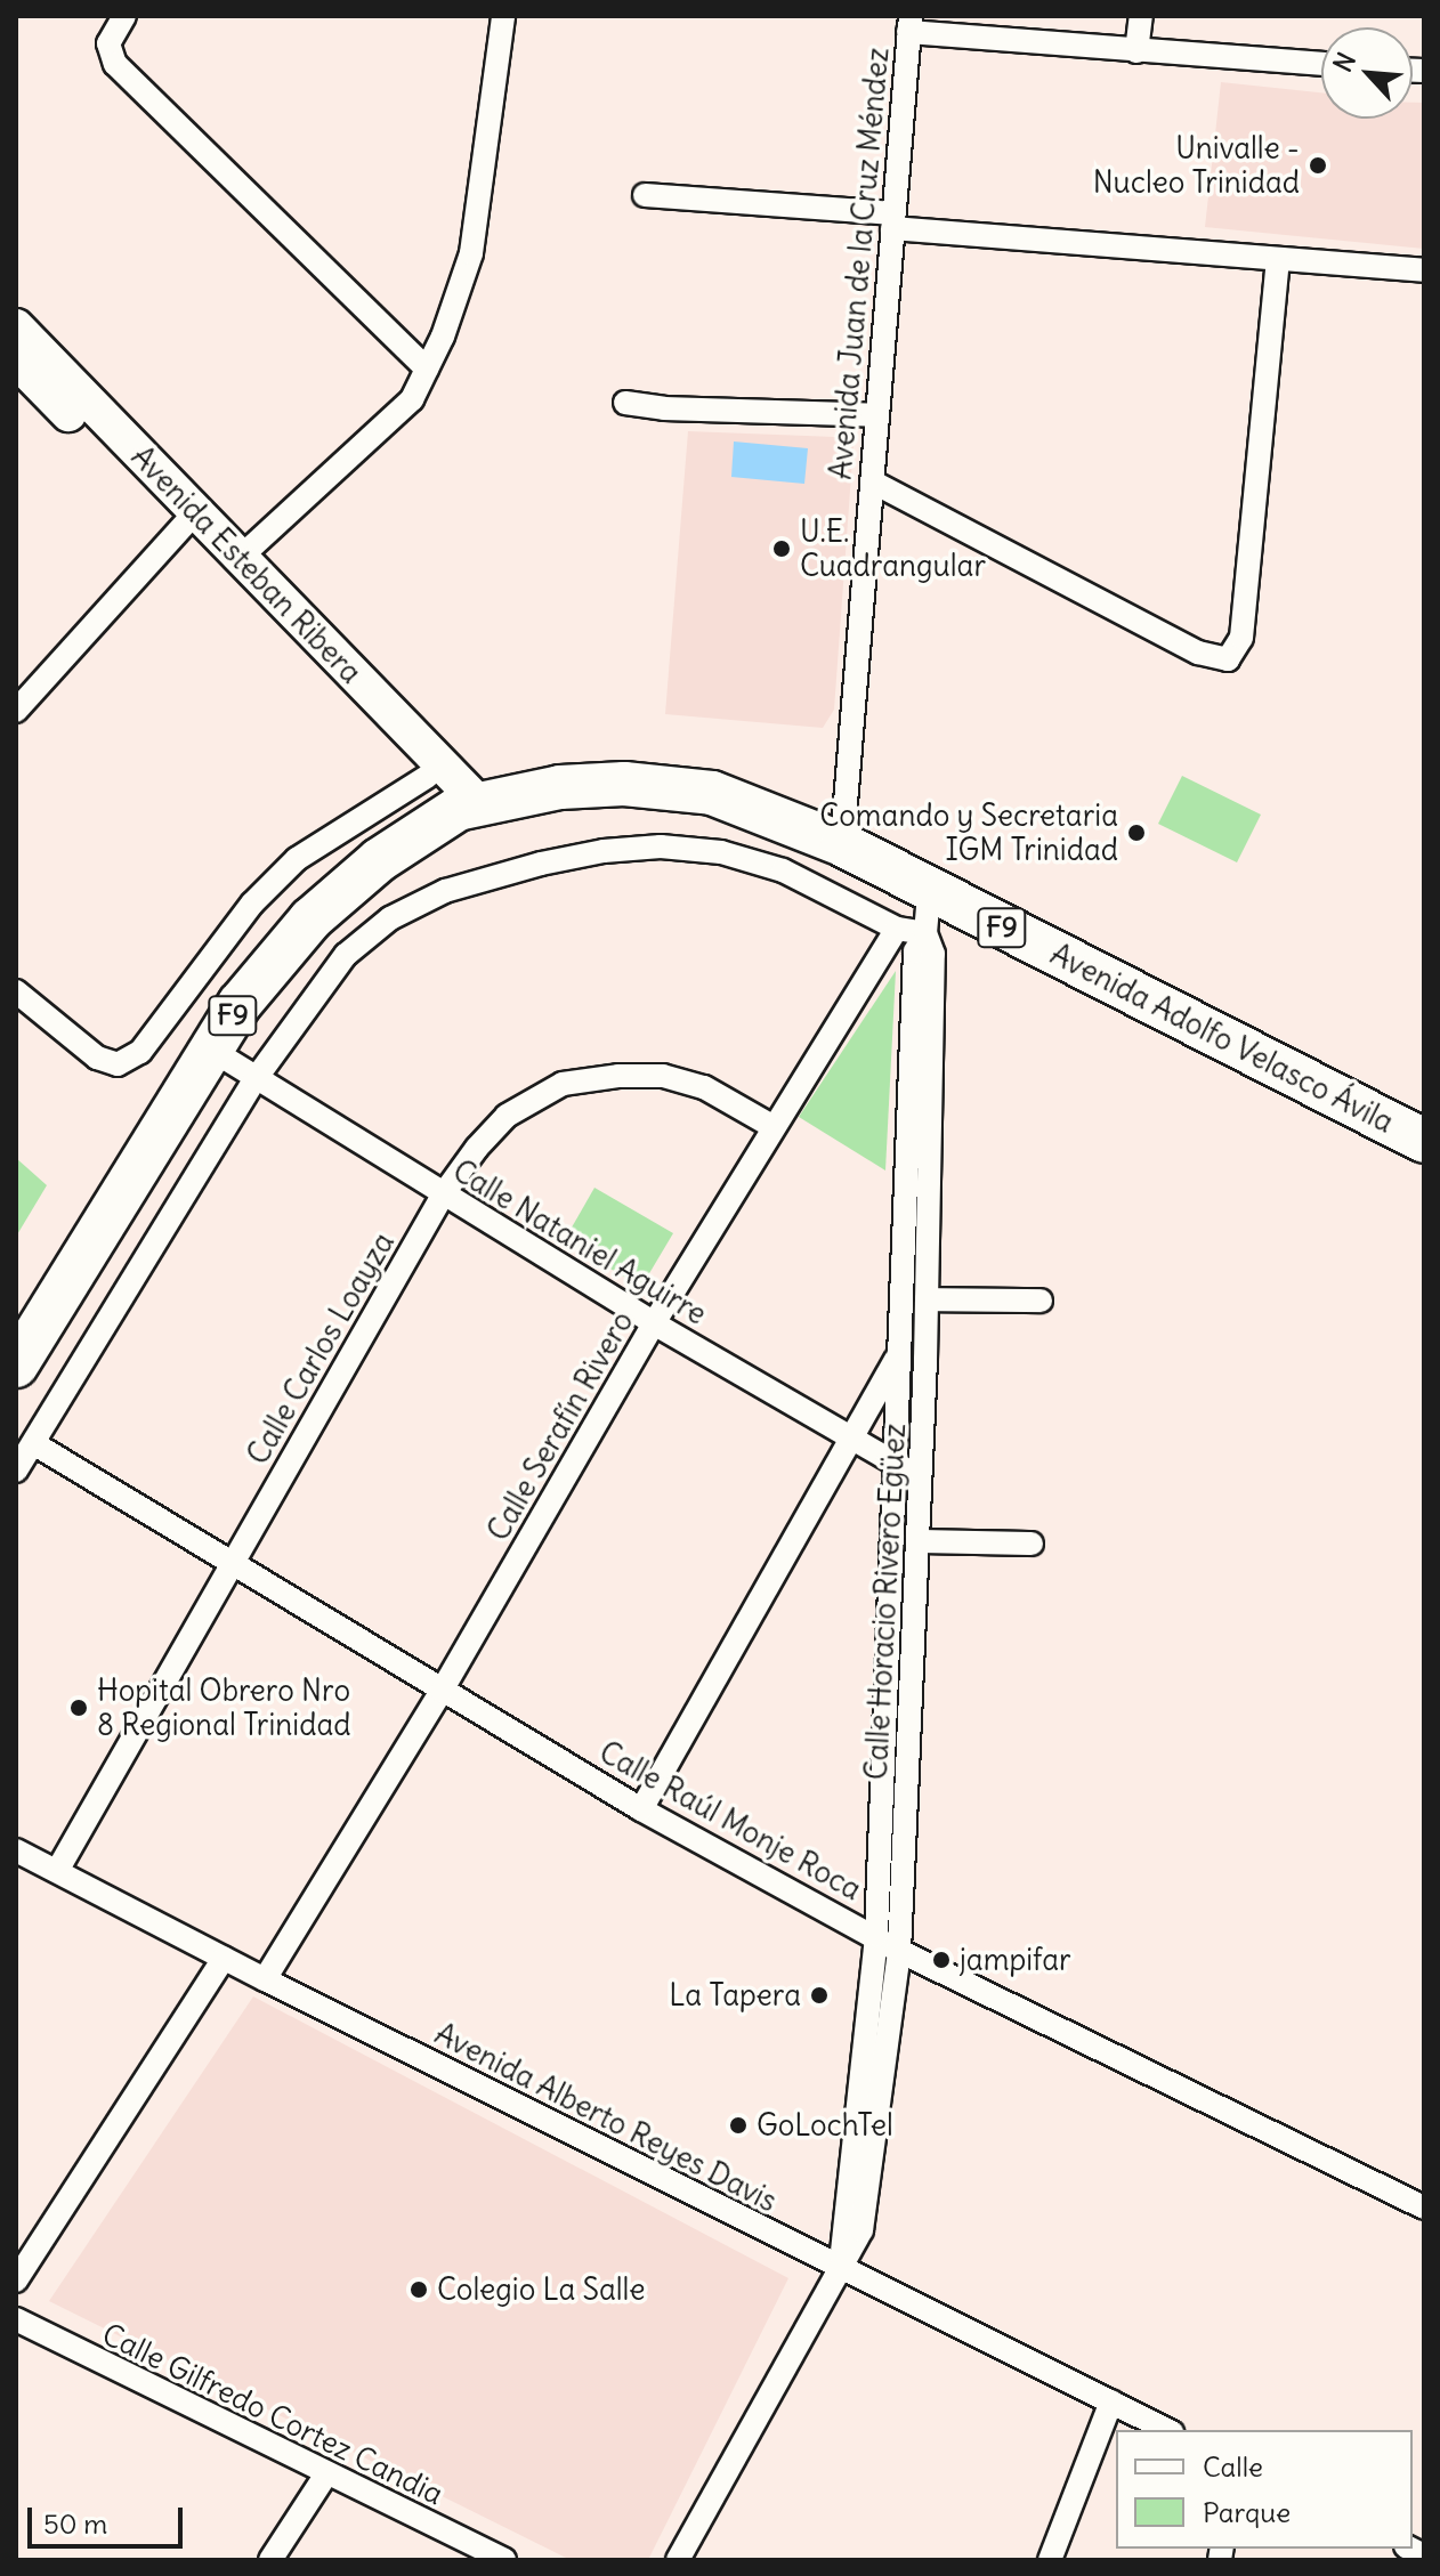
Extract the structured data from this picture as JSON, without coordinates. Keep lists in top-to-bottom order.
{
  "streets": {
    "highway": ["F9", "Avenida Adolfo Velasco Ávila"],
    "main road": ["Avenida Esteban Ribera"],
    "street": [
      "Avenida Juan de la Cruz Méndez",
      "Calle Nataniel Aguirre",
      "Calle Carlos Loayza",
      "Calle Serafín Rivero",
      "Calle Horacio Rivero Egüez",
      "Calle Raúl Monje Roca",
      "Avenida Alberto Reyes Davis",
      "Calle Gilfredo Cortez Candia"
    ]
  },
  "crossings": [
    ["Avenida Juan de la Cruz Méndez", "Avenida Adolfo Velasco Ávila"],
    ["Avenida Esteban Ribera", "F9"],
    ["Avenida Esteban Ribera", "Avenida Adolfo Velasco Ávila"],
    ["F9", "Avenida Adolfo Velasco Ávila"],
    ["F9", "Calle Nataniel Aguirre"],
    ["Avenida Adolfo Velasco Ávila", "Calle Horacio Rivero Egüez"],
    ["Calle Nataniel Aguirre", "Calle Carlos Loayza"],
    ["Calle Nataniel Aguirre", "Calle Serafín Rivero"],
    ["Calle Nataniel Aguirre", "Calle Horacio Rivero Egüez"],
    ["Calle Carlos Loayza", "Calle Serafín Rivero"],
    ["Calle Carlos Loayza", "Calle Raúl Monje Roca"],
    ["Calle Carlos Loayza", "Avenida Alberto Reyes Davis"],
    ["Calle Serafín Rivero", "Calle Raúl Monje Roca"],
    ["Calle Serafín Rivero", "Avenida Alberto Reyes Davis"],
    ["Calle Horacio Rivero Egüez", "Calle Raúl Monje Roca"],
    ["Calle Horacio Rivero Egüez", "Avenida Alberto Reyes Davis"]
  ],
  "places": [
    "Univalle - Nucleo Trinidad",
    "U.E. Cuadrangular",
    "Comando y Secretaria IGM Trinidad",
    "Hopital Obrero Nro 8 Regional Trinidad",
    "jampifar",
    "La Tapera",
    "GoLochTel",
    "Colegio La Salle"
  ],
  "legend": ["Calle", "Parque"],
  "scale_bar": "50 m",
  "north": "top left"
}
